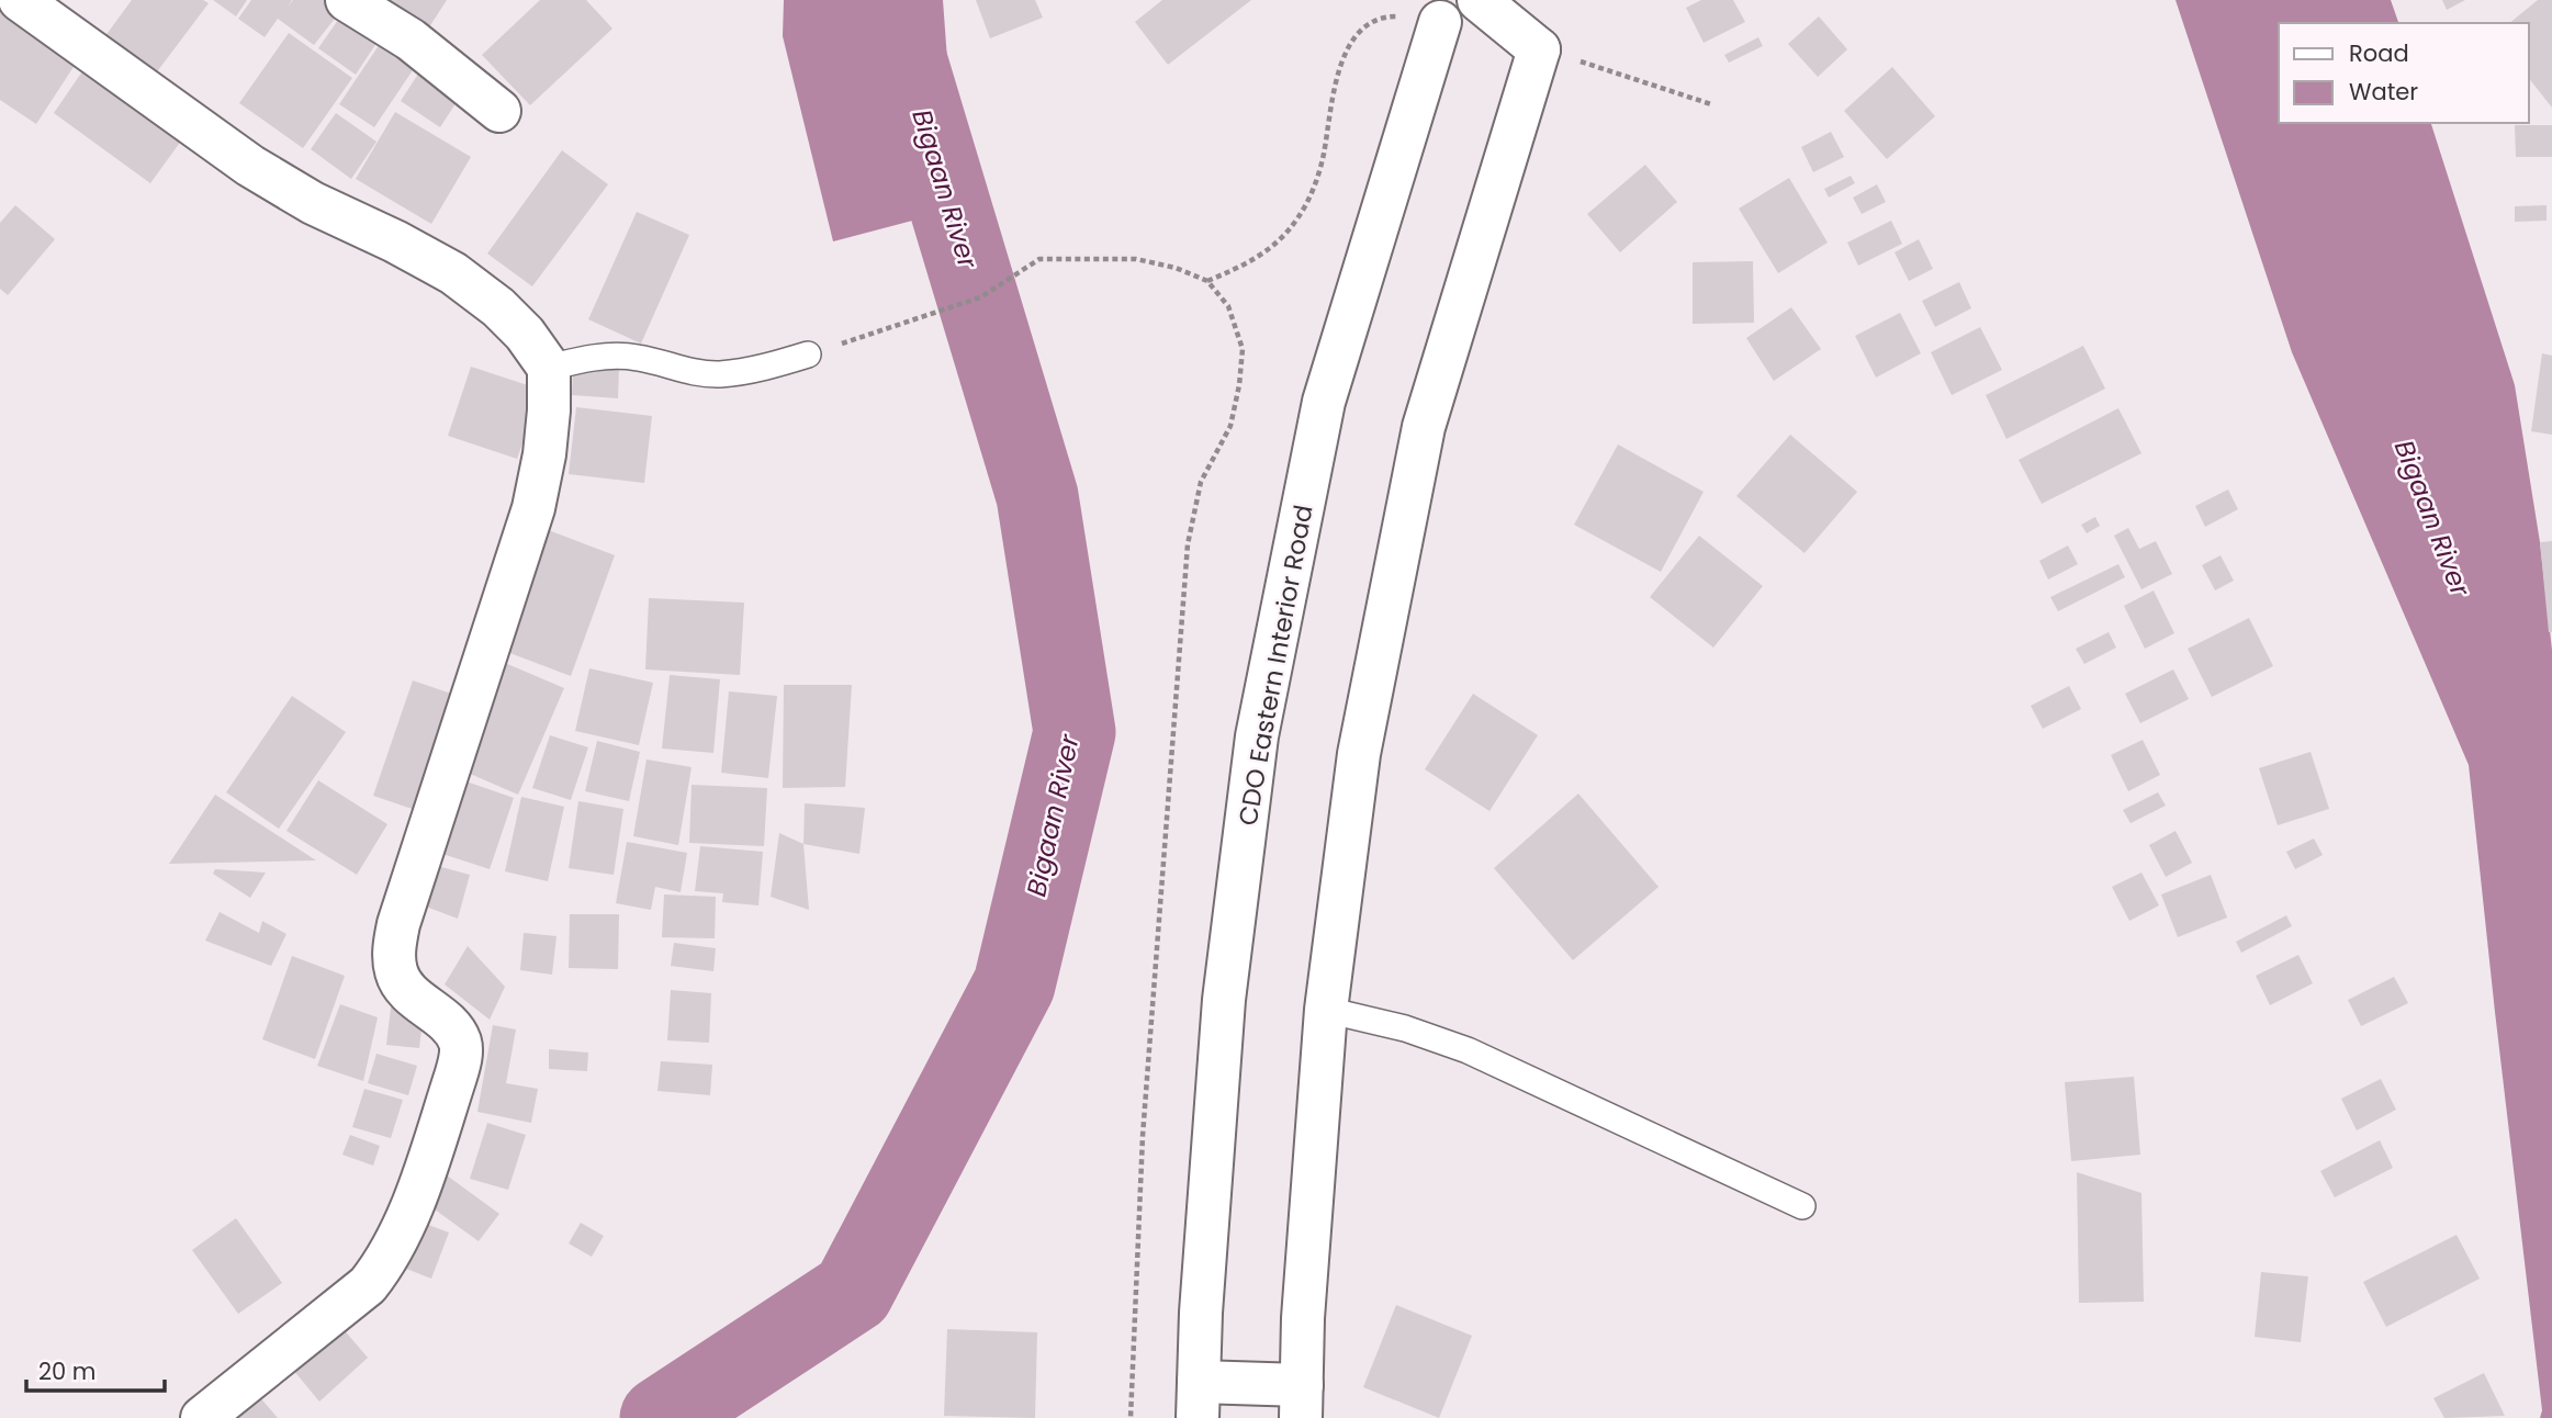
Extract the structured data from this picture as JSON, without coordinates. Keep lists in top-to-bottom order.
{
  "streets": {
    "main road": ["CDO Eastern Interior Road"]
  },
  "water": ["Bigaan River"],
  "legend": ["Road", "Water"],
  "scale_bar": "20 m"
}
